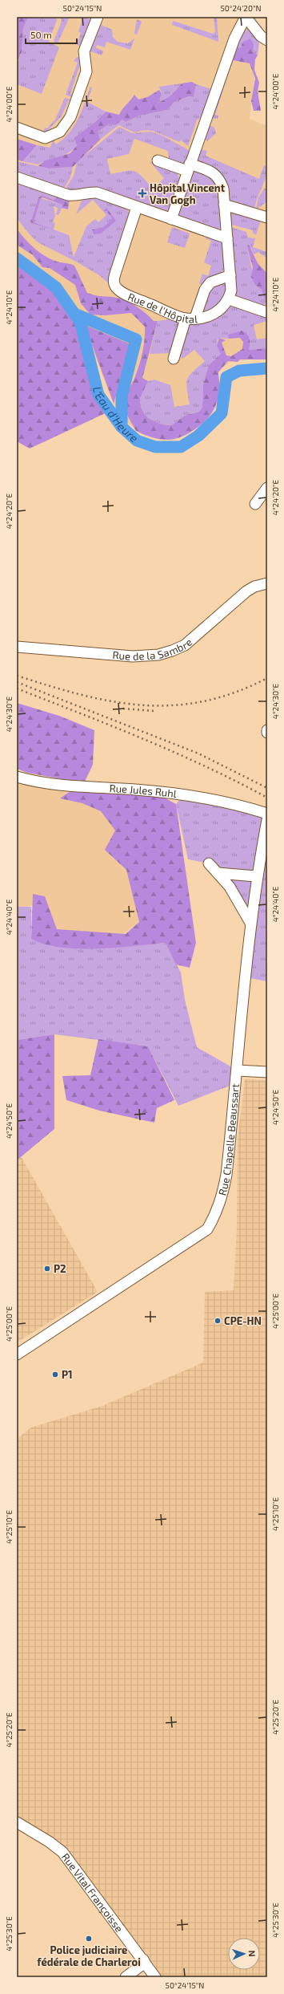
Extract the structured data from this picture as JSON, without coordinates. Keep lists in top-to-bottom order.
{
  "streets": {
    "street": [
      "Rue de l'Hôpital",
      "Rue de la Sambre",
      "Rue Jules Ruhl",
      "Rue Chapelle Beaussart",
      "Rue Vital Françoisse"
    ]
  },
  "water": ["L'Eau d'Heure"],
  "places": {
    "health": ["Hôpital Vincent Van Gogh"],
    "other": [
      "P2",
      "CPE-HN",
      "P1",
      "Police judiciaire fédérale de Charleroi"
    ]
  },
  "scale_bar": "50 m",
  "north": "right",
  "coordinates": [
    "50°24'15\"N",
    "50°24'20\"N",
    "4°24'00\"E",
    "4°24'10\"E",
    "4°24'20\"E",
    "4°24'30\"E",
    "4°24'40\"E",
    "4°24'50\"E",
    "4°25'00\"E",
    "4°25'10\"E",
    "4°25'20\"E",
    "4°25'30\"E"
  ]
}
